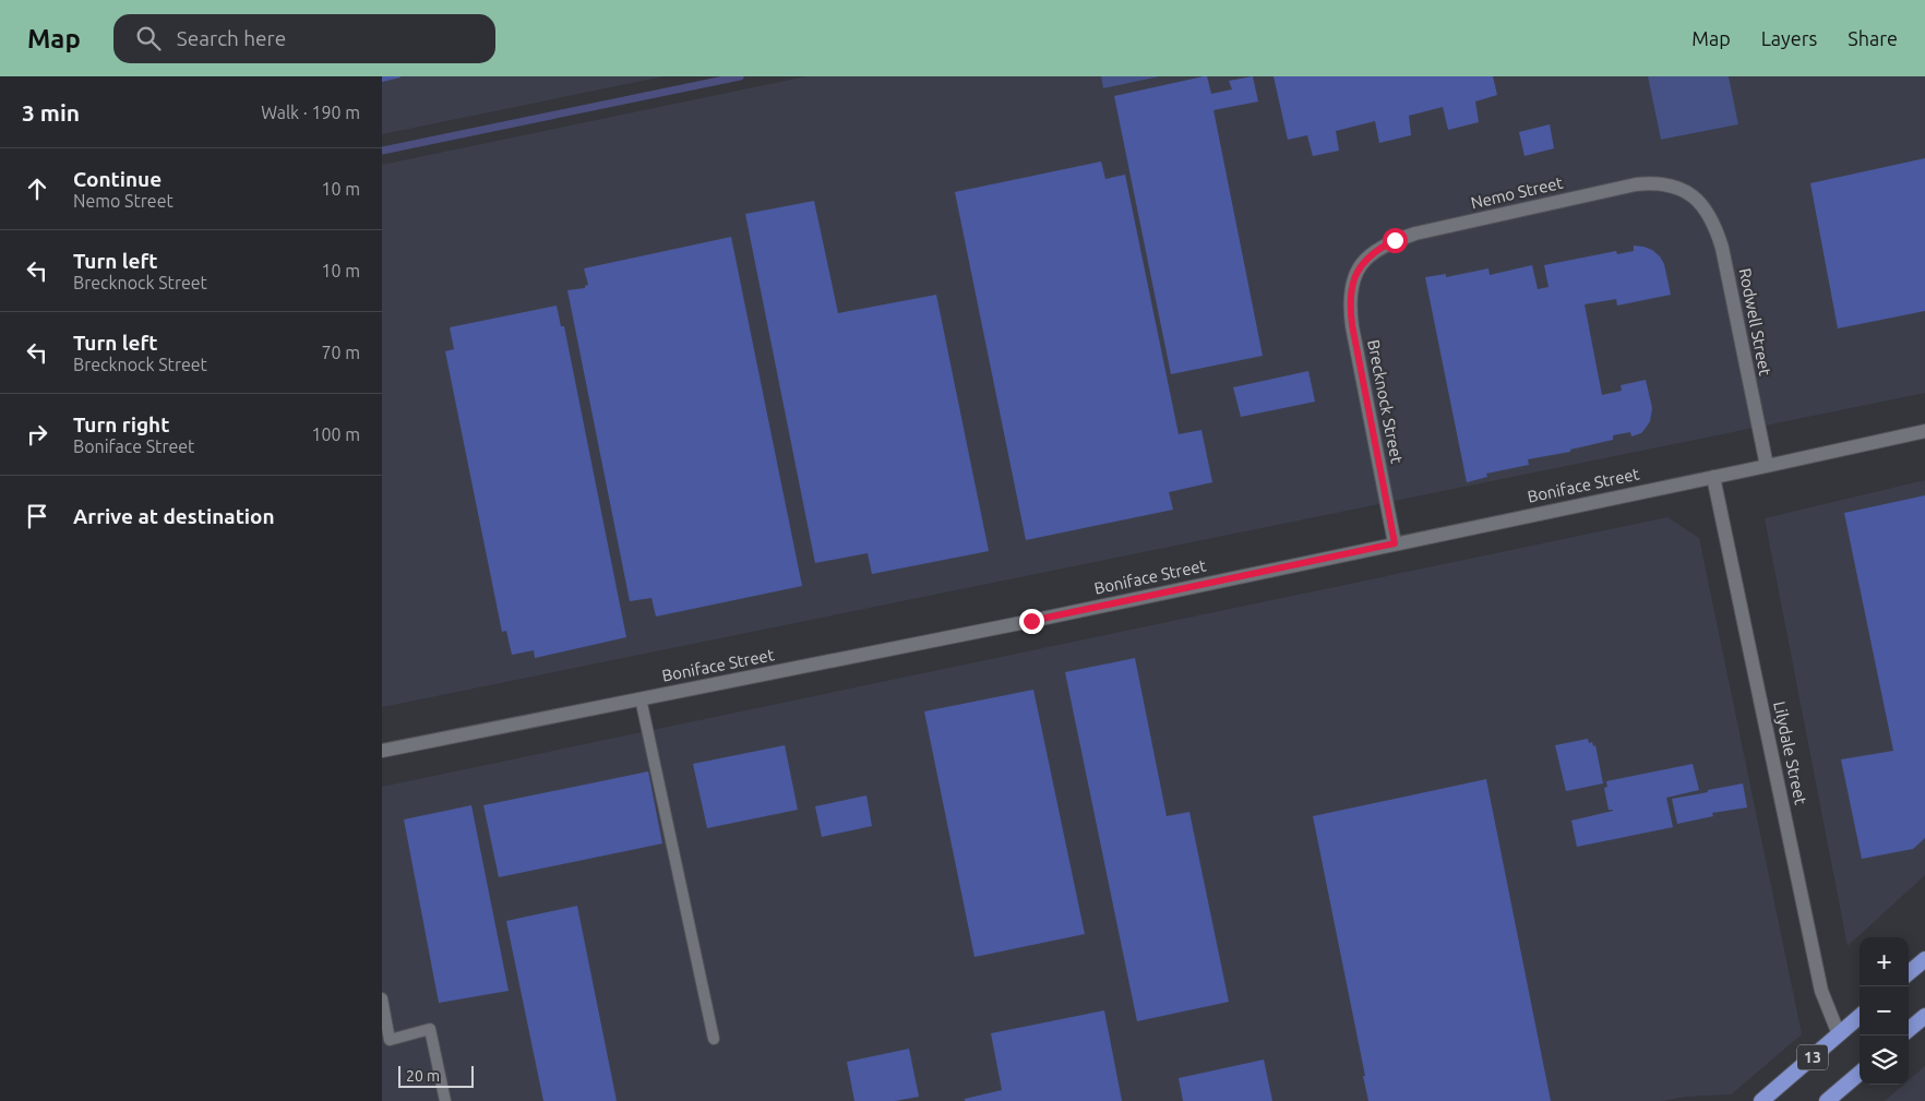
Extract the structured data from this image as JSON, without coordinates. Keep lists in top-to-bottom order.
{
  "streets": {
    "highway": ["13"],
    "street": [
      "Nemo Street",
      "Rodwell Street",
      "Brecknock Street",
      "Boniface Street",
      "Lilydale Street"
    ]
  },
  "crossings": [
    ["Nemo Street", "Rodwell Street"],
    ["Nemo Street", "Brecknock Street"],
    ["Rodwell Street", "Boniface Street"],
    ["Brecknock Street", "Boniface Street"],
    ["Boniface Street", "Lilydale Street"],
    ["Lilydale Street", "13"]
  ],
  "scale_bar": "20 m",
  "page": {
    "header": "Map",
    "search": "Search here",
    "nav": ["Map", "Layers", "Share"],
    "heading": ["3 min", "Walk · 190 m"],
    "list": [
      ["Continue", "Nemo Street", "10 m"],
      ["Turn left", "Brecknock Street", "10 m"],
      ["Turn left", "Brecknock Street", "70 m"],
      ["Turn right", "Boniface Street", "100 m"],
      "Arrive at destination"
    ],
    "map_buttons": ["+", "−"],
    "scale": "20 m"
  }
}
